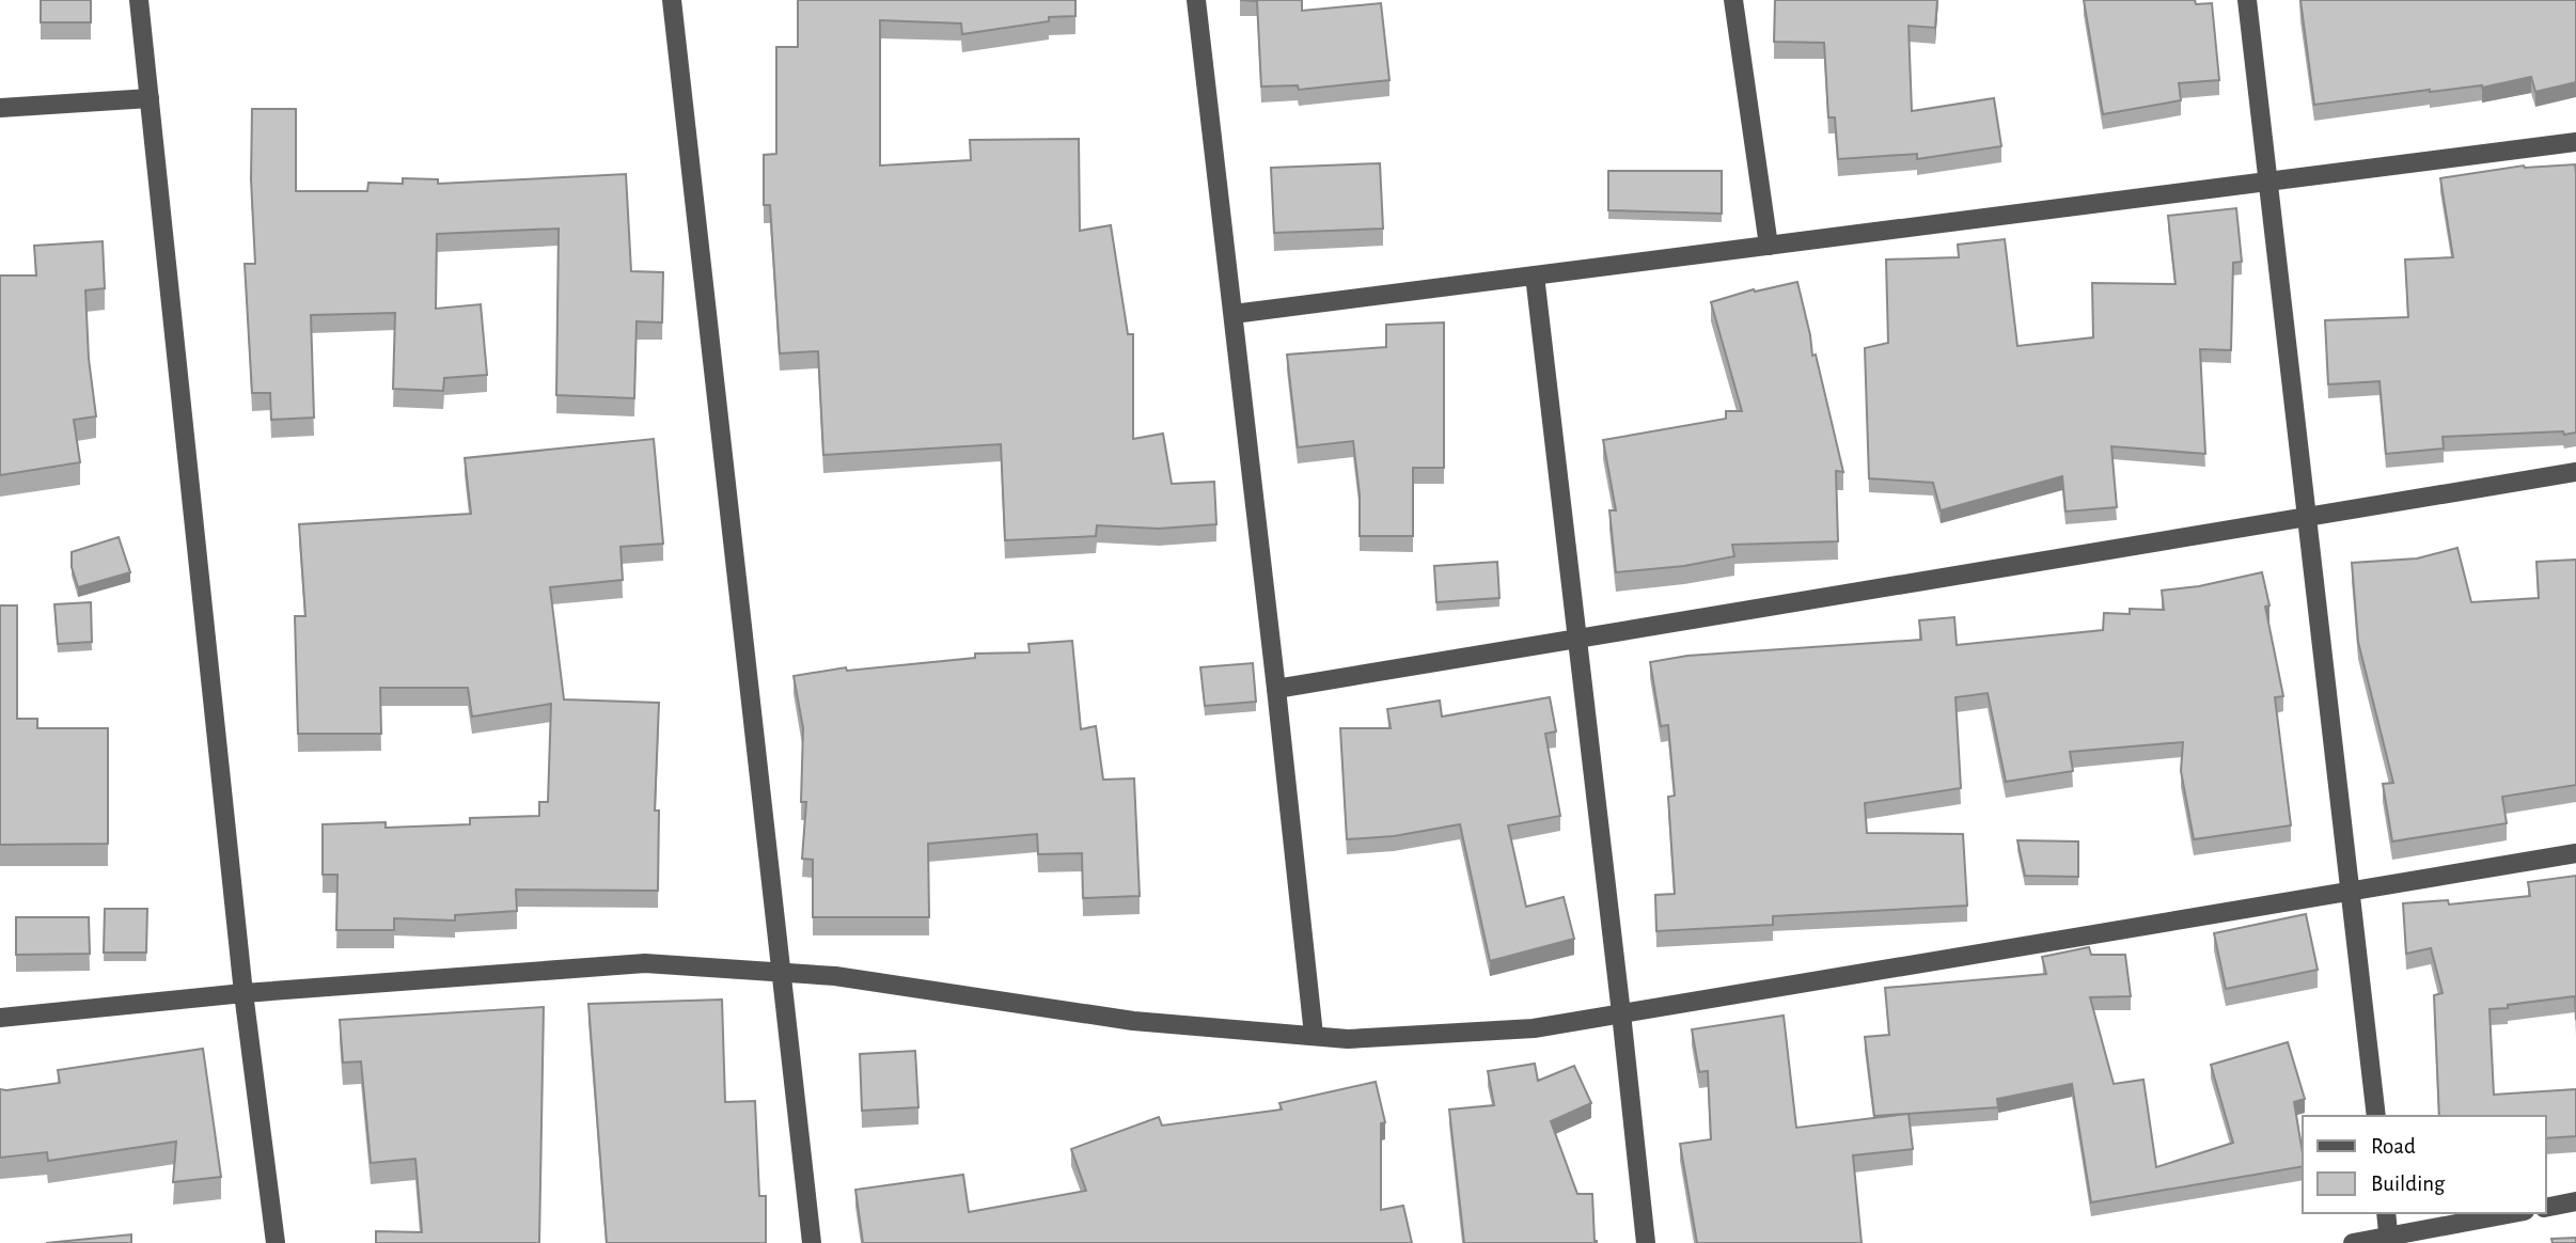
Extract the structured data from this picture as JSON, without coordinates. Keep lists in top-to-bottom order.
{
  "legend": ["Road", "Building"]
}
